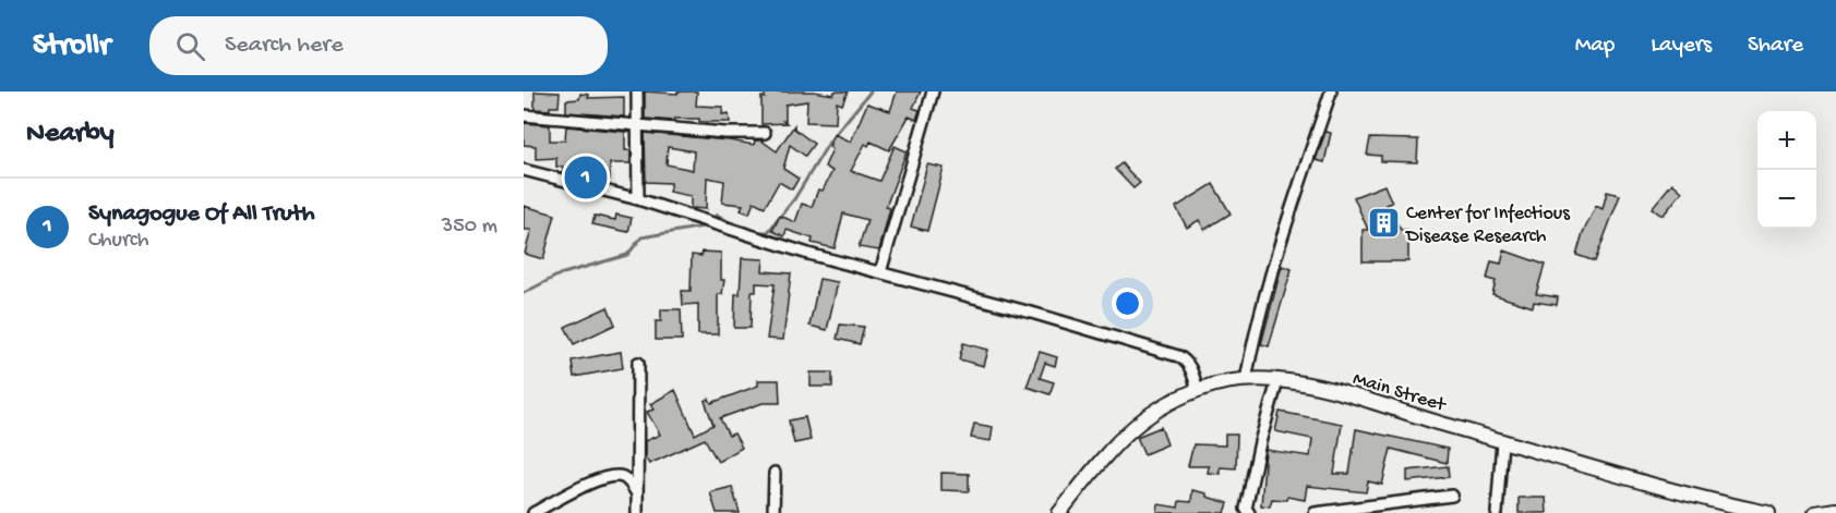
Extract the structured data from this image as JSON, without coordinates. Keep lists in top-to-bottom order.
{
  "streets": {
    "main road": ["Main Street"]
  },
  "places": {
    "building": ["Center for Infectious Disease Research"]
  },
  "page": {
    "header": "Strollr",
    "search": "Search here",
    "nav": ["Map", "Layers", "Share"],
    "heading": "Nearby",
    "map_buttons": ["+", "−"],
    "pins": "1",
    "list": [
      {
        "mark": "1",
        "name": "Synagogue Of All Truth",
        "note": "Church",
        "value": "350 m"
      }
    ]
  }
}
